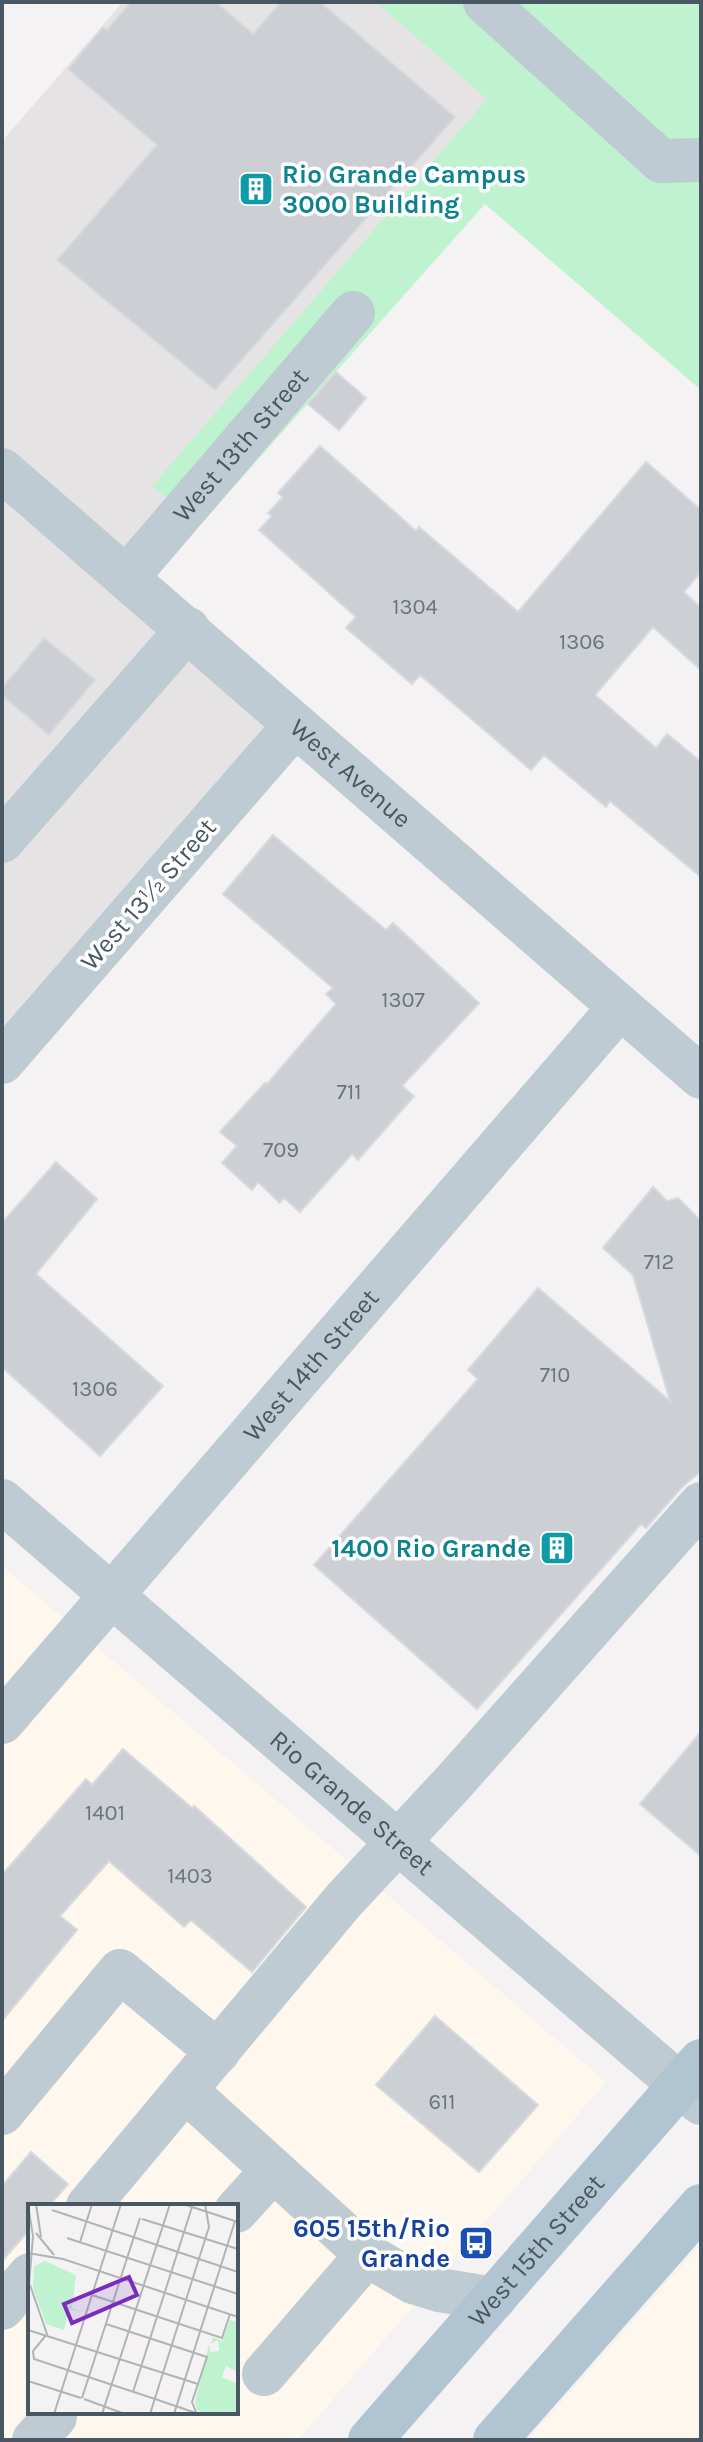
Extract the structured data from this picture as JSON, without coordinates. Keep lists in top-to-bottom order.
{
  "streets": {
    "main road": ["West 15th Street"],
    "street": [
      "West 13th Street",
      "West Avenue",
      "West 13½ Street",
      "West 14th Street",
      "Rio Grande Street"
    ]
  },
  "crossings": [
    ["West 13th Street", "West Avenue"],
    ["West Avenue", "West 13½ Street"],
    ["West Avenue", "West 14th Street"],
    ["West 14th Street", "Rio Grande Street"],
    ["Rio Grande Street", "West 15th Street"]
  ],
  "places": {
    "building": ["Rio Grande Campus 3000 Building", "1400 Rio Grande"],
    "bus stop": ["605 15th/Rio Grande"]
  },
  "house_numbers": [
    "1304",
    "1306",
    "1307",
    "711",
    "709",
    "712",
    "710",
    "1306",
    "1401",
    "1403",
    "611"
  ]
}
